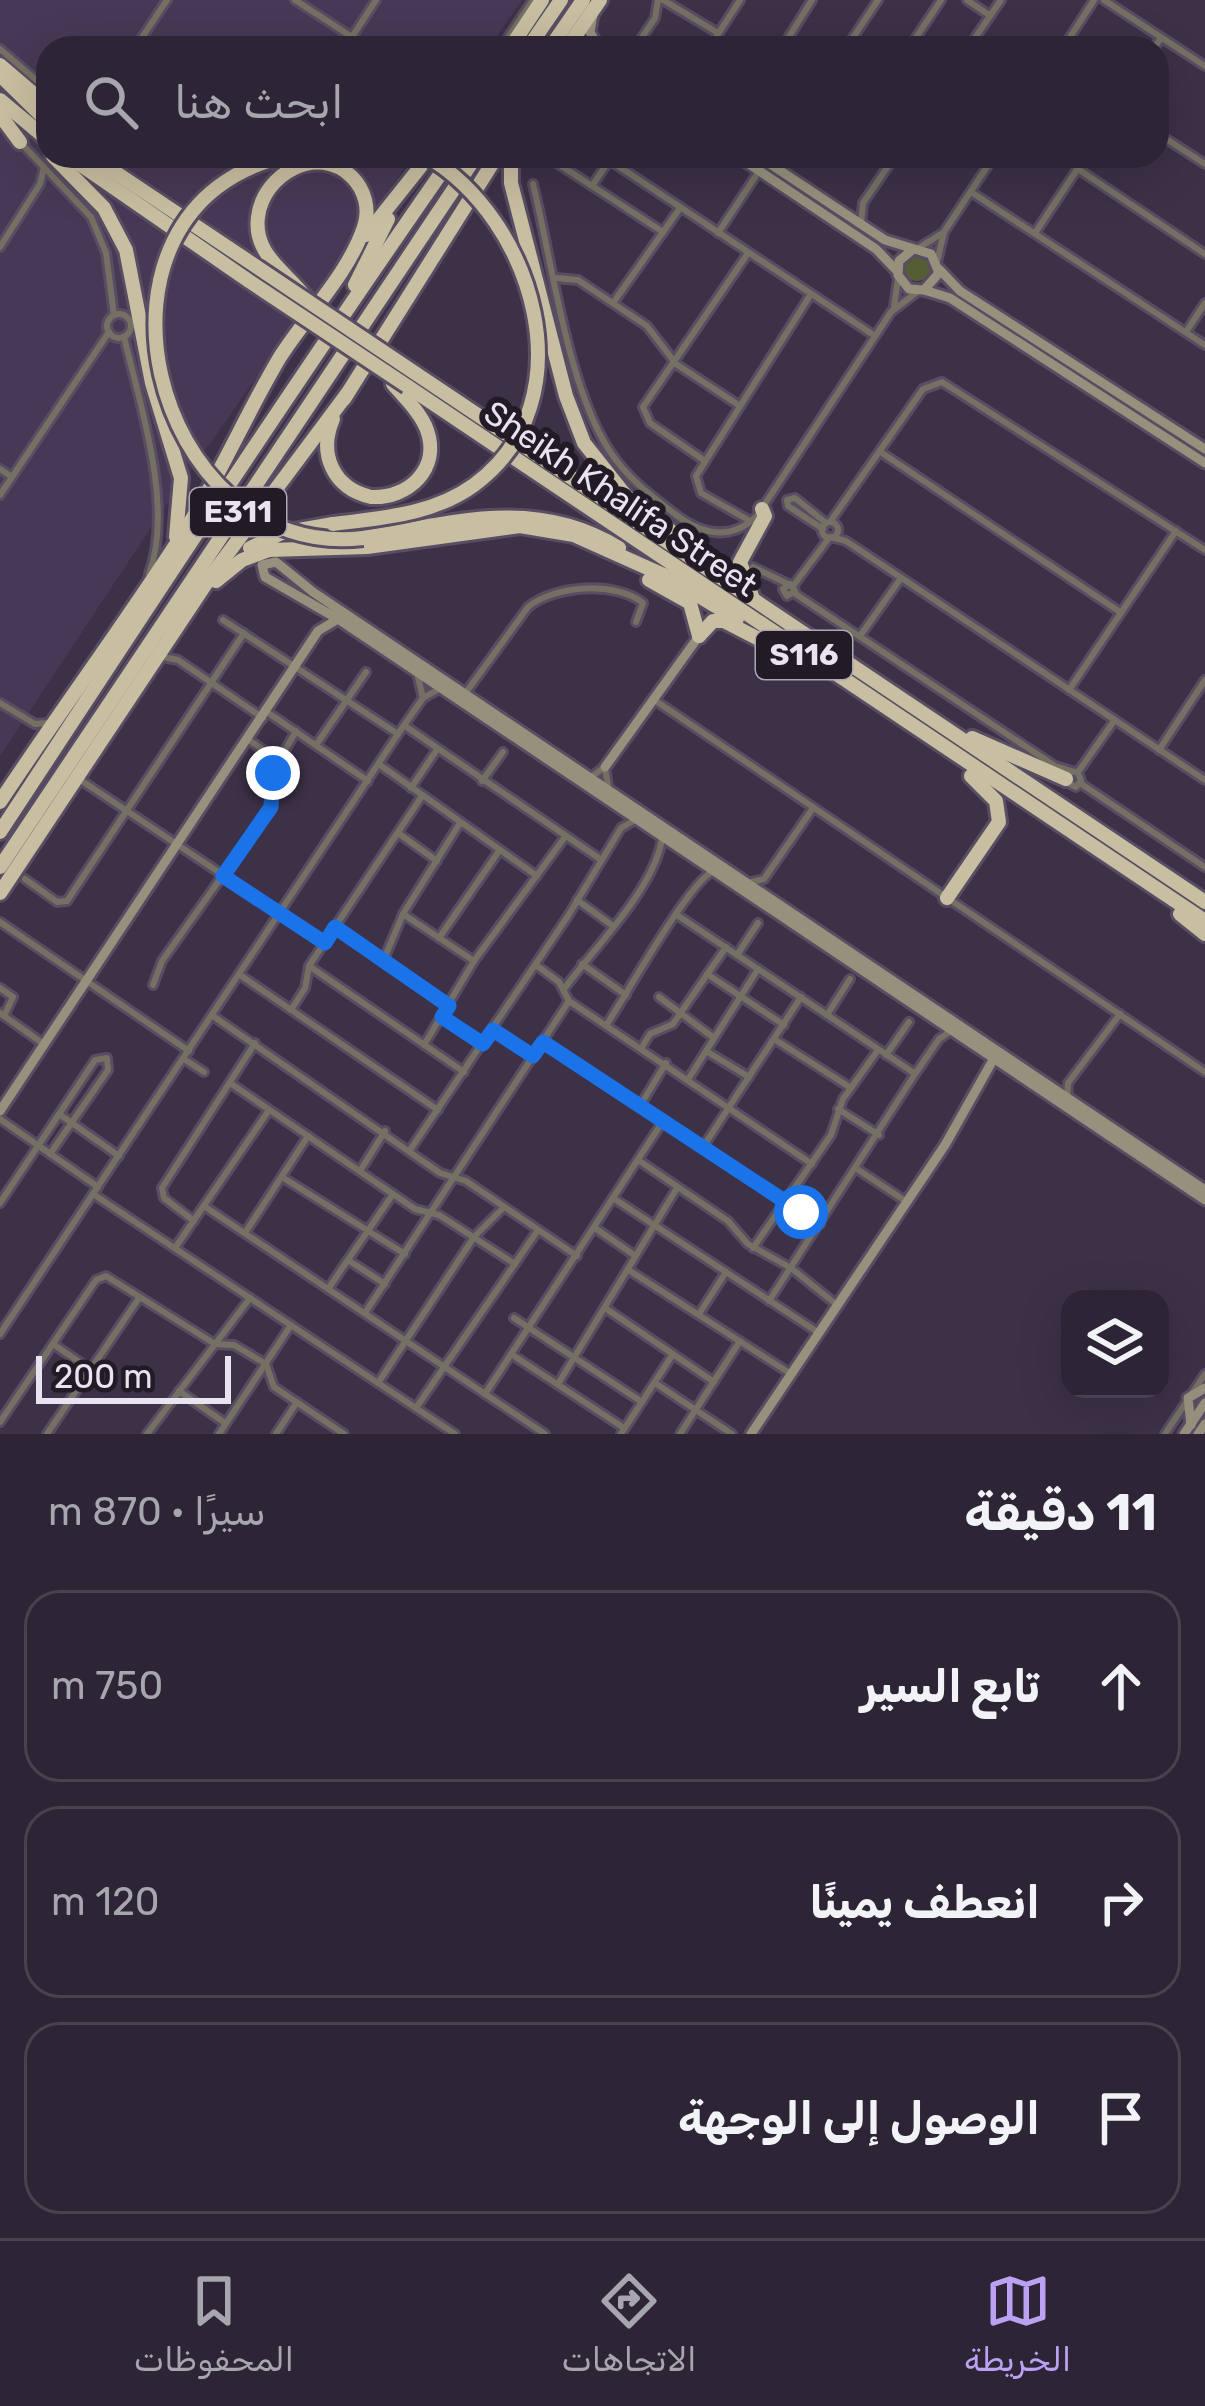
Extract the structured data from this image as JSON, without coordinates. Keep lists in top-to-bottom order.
{
  "streets": {
    "highway": ["Sheikh Khalifa Street", "E311", "S116"]
  },
  "scale_bar": "200 m",
  "page": {
    "search": "ابحث هنا",
    "scale": "200 m",
    "heading": ["11 دقيقة", "سيرًا · 870 m"],
    "list": [
      ["تابع السير", "750 m"],
      ["انعطف يمينًا", "120 m"],
      "الوصول إلى الوجهة"
    ],
    "nav": ["الخريطة", "الاتجاهات", "المحفوظات"]
  }
}
